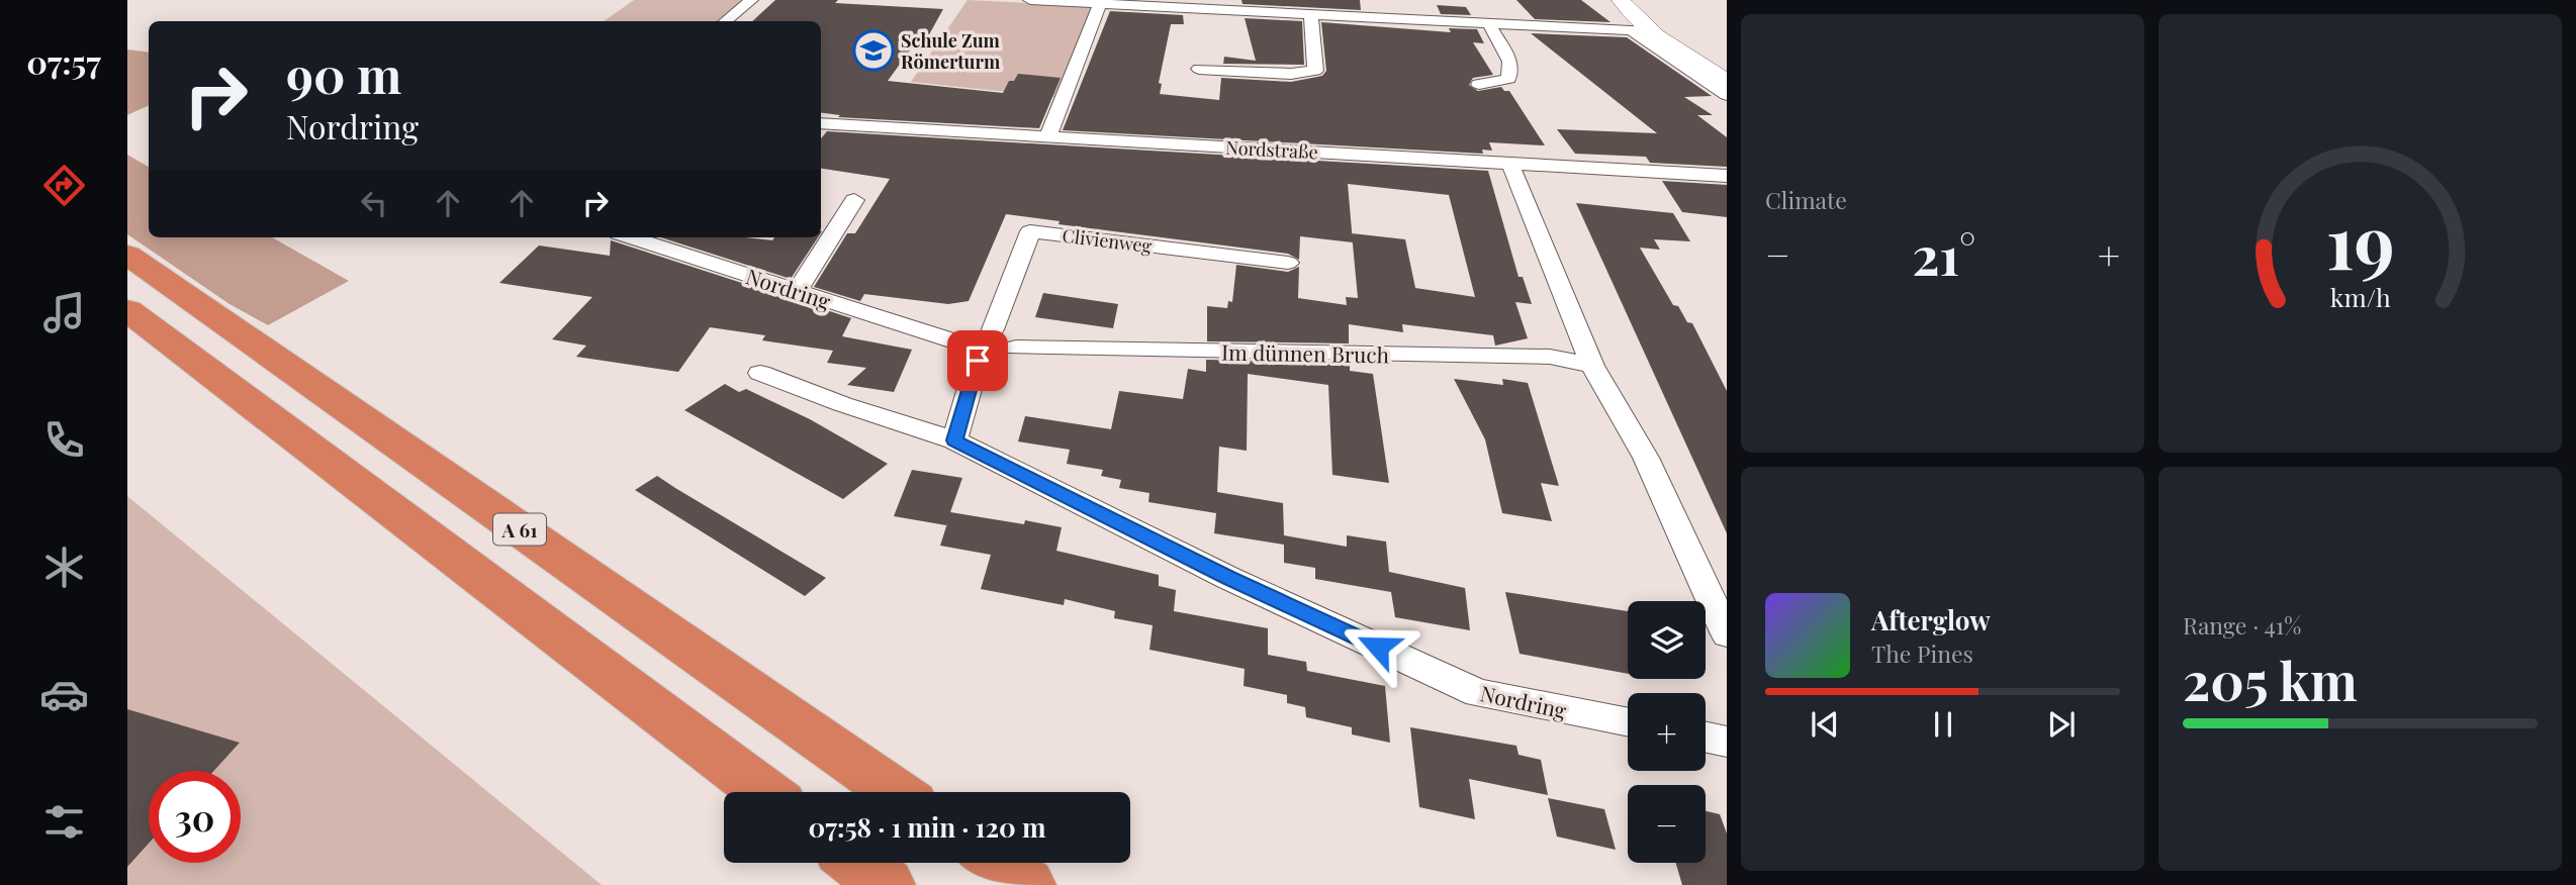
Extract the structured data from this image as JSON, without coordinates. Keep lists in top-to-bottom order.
{
  "streets": {
    "highway": ["A 61"],
    "street": [
      "Nordstraße",
      "Clivienweg",
      "Nordring",
      "Im dünnen Bruch"
    ]
  },
  "places": {
    "school or university": ["Schule Zum Römerturm"]
  },
  "page": {
    "tabs": "07:57",
    "tile": [
      "Climate",
      ["Range · 41%", "205 km"]
    ],
    "turn": ["90 m", "Nordring"],
    "heat": ["−", "21°", "+"],
    "song": ["Afterglow", "The Pines"],
    "map_buttons": ["+", "−"],
    "limit": "30",
    "trip": "07:58 · 1 min · 120 m",
    "gauge": ["19", "km/h"]
  }
}
